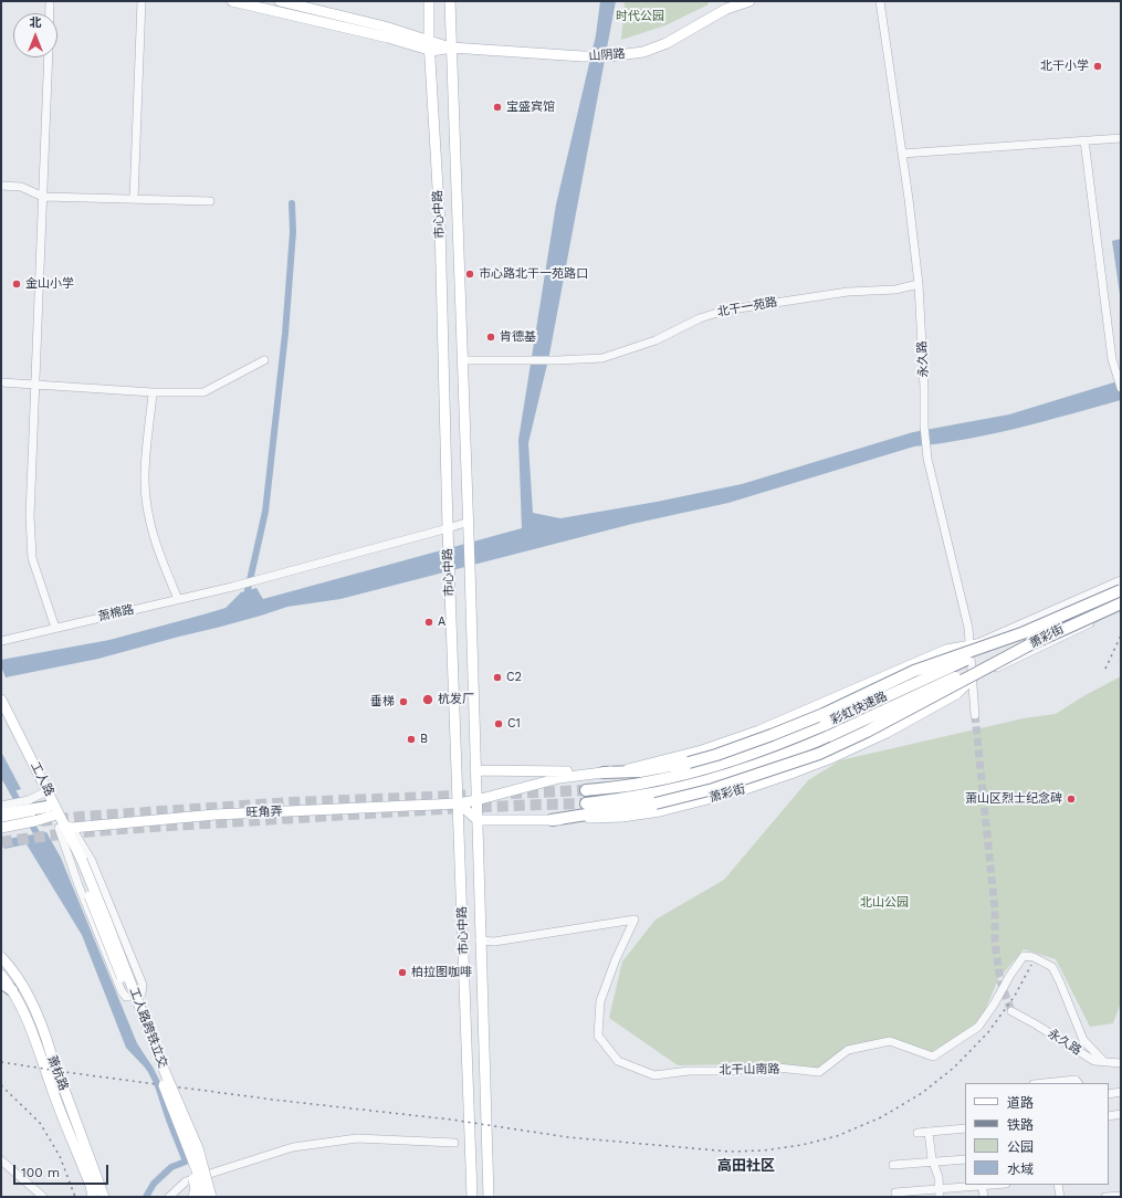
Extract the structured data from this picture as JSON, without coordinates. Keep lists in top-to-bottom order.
{
  "streets": {
    "highway": ["彩虹快速路"],
    "main road": [
      "山阴路",
      "市心中路",
      "萧彩街",
      "工人路",
      "旺角弄",
      "工人路跨铁立交",
      "萧杭路"
    ],
    "street": [
      "北干一苑路",
      "永久路",
      "萧棉路",
      "北干山南路"
    ]
  },
  "crossings": [
    ["山阴路", "市心中路"],
    ["市心中路", "北干一苑路"],
    ["市心中路", "萧棉路"],
    ["市心中路", "萧彩街"],
    ["市心中路", "旺角弄"],
    ["市心中路", "北干山南路"],
    ["北干一苑路", "永久路"],
    ["永久路", "萧彩街"],
    ["永久路", "北干山南路"],
    ["萧彩街", "旺角弄"],
    ["工人路", "旺角弄"],
    ["工人路", "工人路跨铁立交"]
  ],
  "districts": ["高田社区"],
  "parks": ["时代公园", "北山公园"],
  "places": [
    "北干小学",
    "宝盛宾馆",
    "市心路北干一苑路口",
    "金山小学",
    "肯德基",
    "A",
    "C2",
    "杭发厂",
    "垂梯",
    "C1",
    "B",
    "萧山区烈士纪念碑",
    "柏拉图咖啡"
  ],
  "legend": [
    "道路",
    "铁路",
    "公园",
    "水域"
  ],
  "scale_bar": "100 m",
  "north": "top"
}
